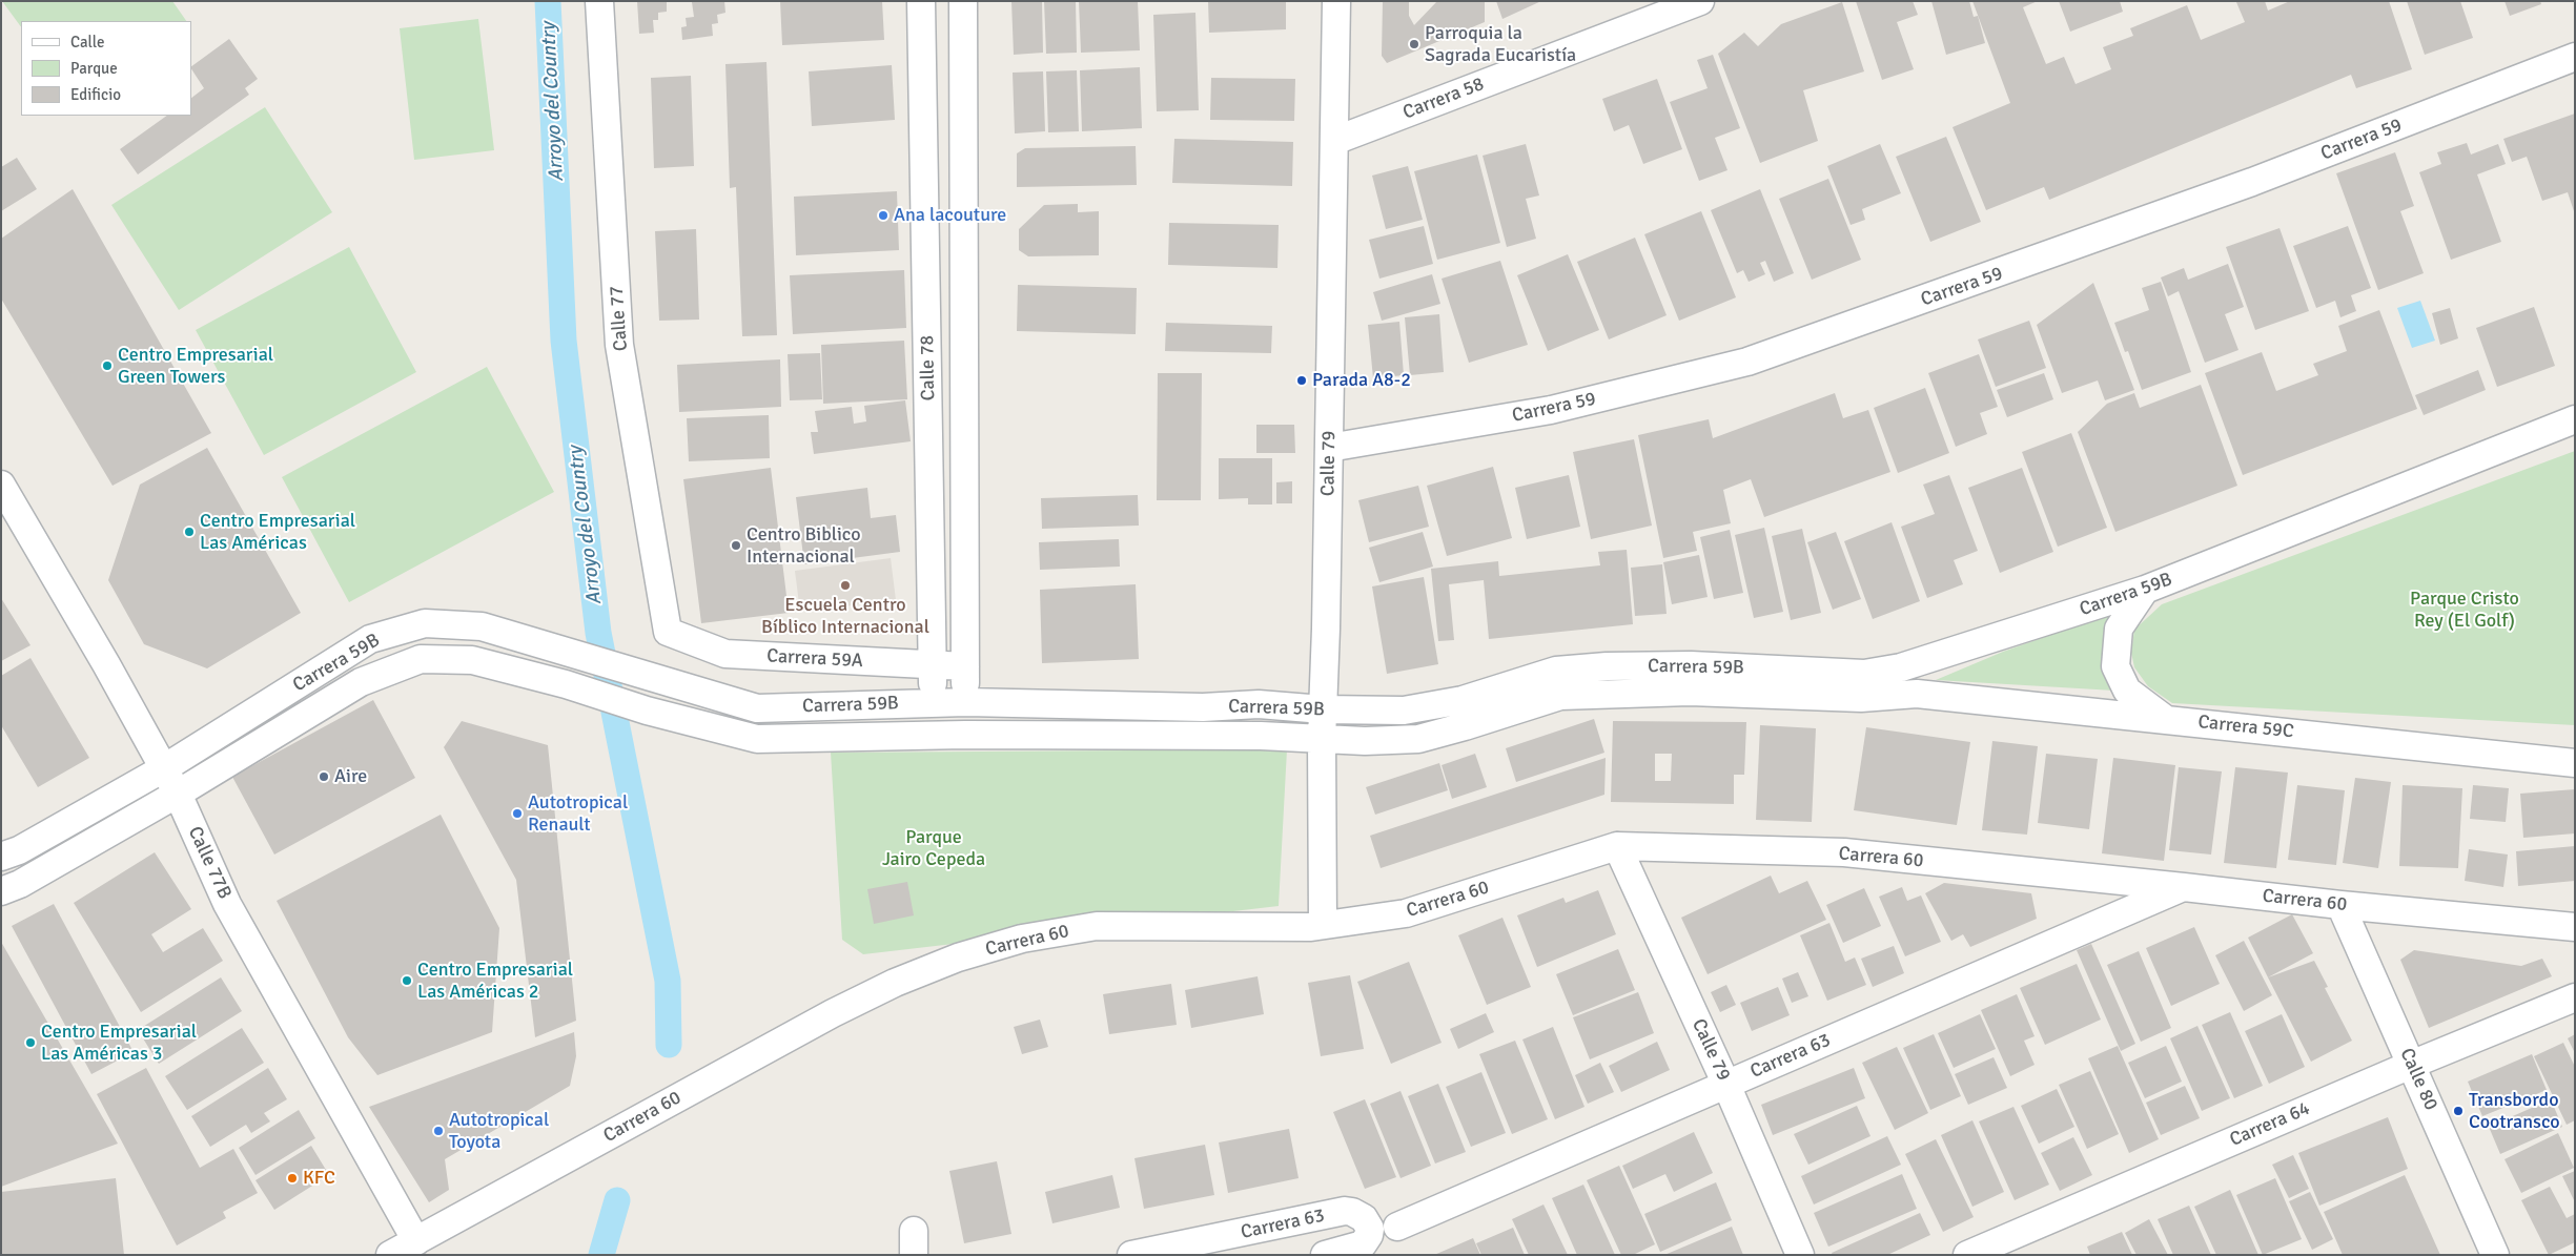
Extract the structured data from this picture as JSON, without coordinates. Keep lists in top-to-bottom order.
{
  "streets": {
    "street": [
      "Carrera 58",
      "Carrera 59",
      "Calle 77",
      "Calle 78",
      "Calle 79",
      "Carrera 59B",
      "Carrera 59A",
      "Carrera 59C",
      "Carrera 60",
      "Calle 77B",
      "Carrera 63",
      "Calle 80",
      "Carrera 64"
    ]
  },
  "crossings": [
    ["Carrera 58", "Calle 79"],
    ["Carrera 59", "Calle 79"],
    ["Calle 77", "Carrera 59A"],
    ["Calle 78", "Carrera 59B"],
    ["Calle 78", "Carrera 59A"],
    ["Calle 79", "Carrera 59B"],
    ["Calle 79", "Carrera 60"],
    ["Calle 79", "Carrera 63"],
    ["Carrera 59B", "Carrera 59C"],
    ["Carrera 59B", "Calle 77B"],
    ["Carrera 60", "Calle 77B"],
    ["Carrera 60", "Carrera 63"],
    ["Carrera 60", "Calle 80"],
    ["Calle 80", "Carrera 64"]
  ],
  "water": ["Arroyo del Country"],
  "parks": ["Parque Cristo Rey (El Golf)", "Parque Jairo Cepeda"],
  "places": [
    "Parroquia la Sagrada Eucaristía",
    "Ana lacouture",
    "Centro Empresarial Green Towers",
    "Parada A8-2",
    "Centro Empresarial Las Américas",
    "Centro Biblico Internacional",
    "Escuela Centro Bíblico Internacional",
    "Aire",
    "Autotropical Renault",
    "Centro Empresarial Las Américas 2",
    "Centro Empresarial Las Américas 3",
    "Transbordo Cootransco",
    "Autotropical Toyota",
    "KFC"
  ],
  "legend": ["Calle", "Parque", "Edificio"]
}
